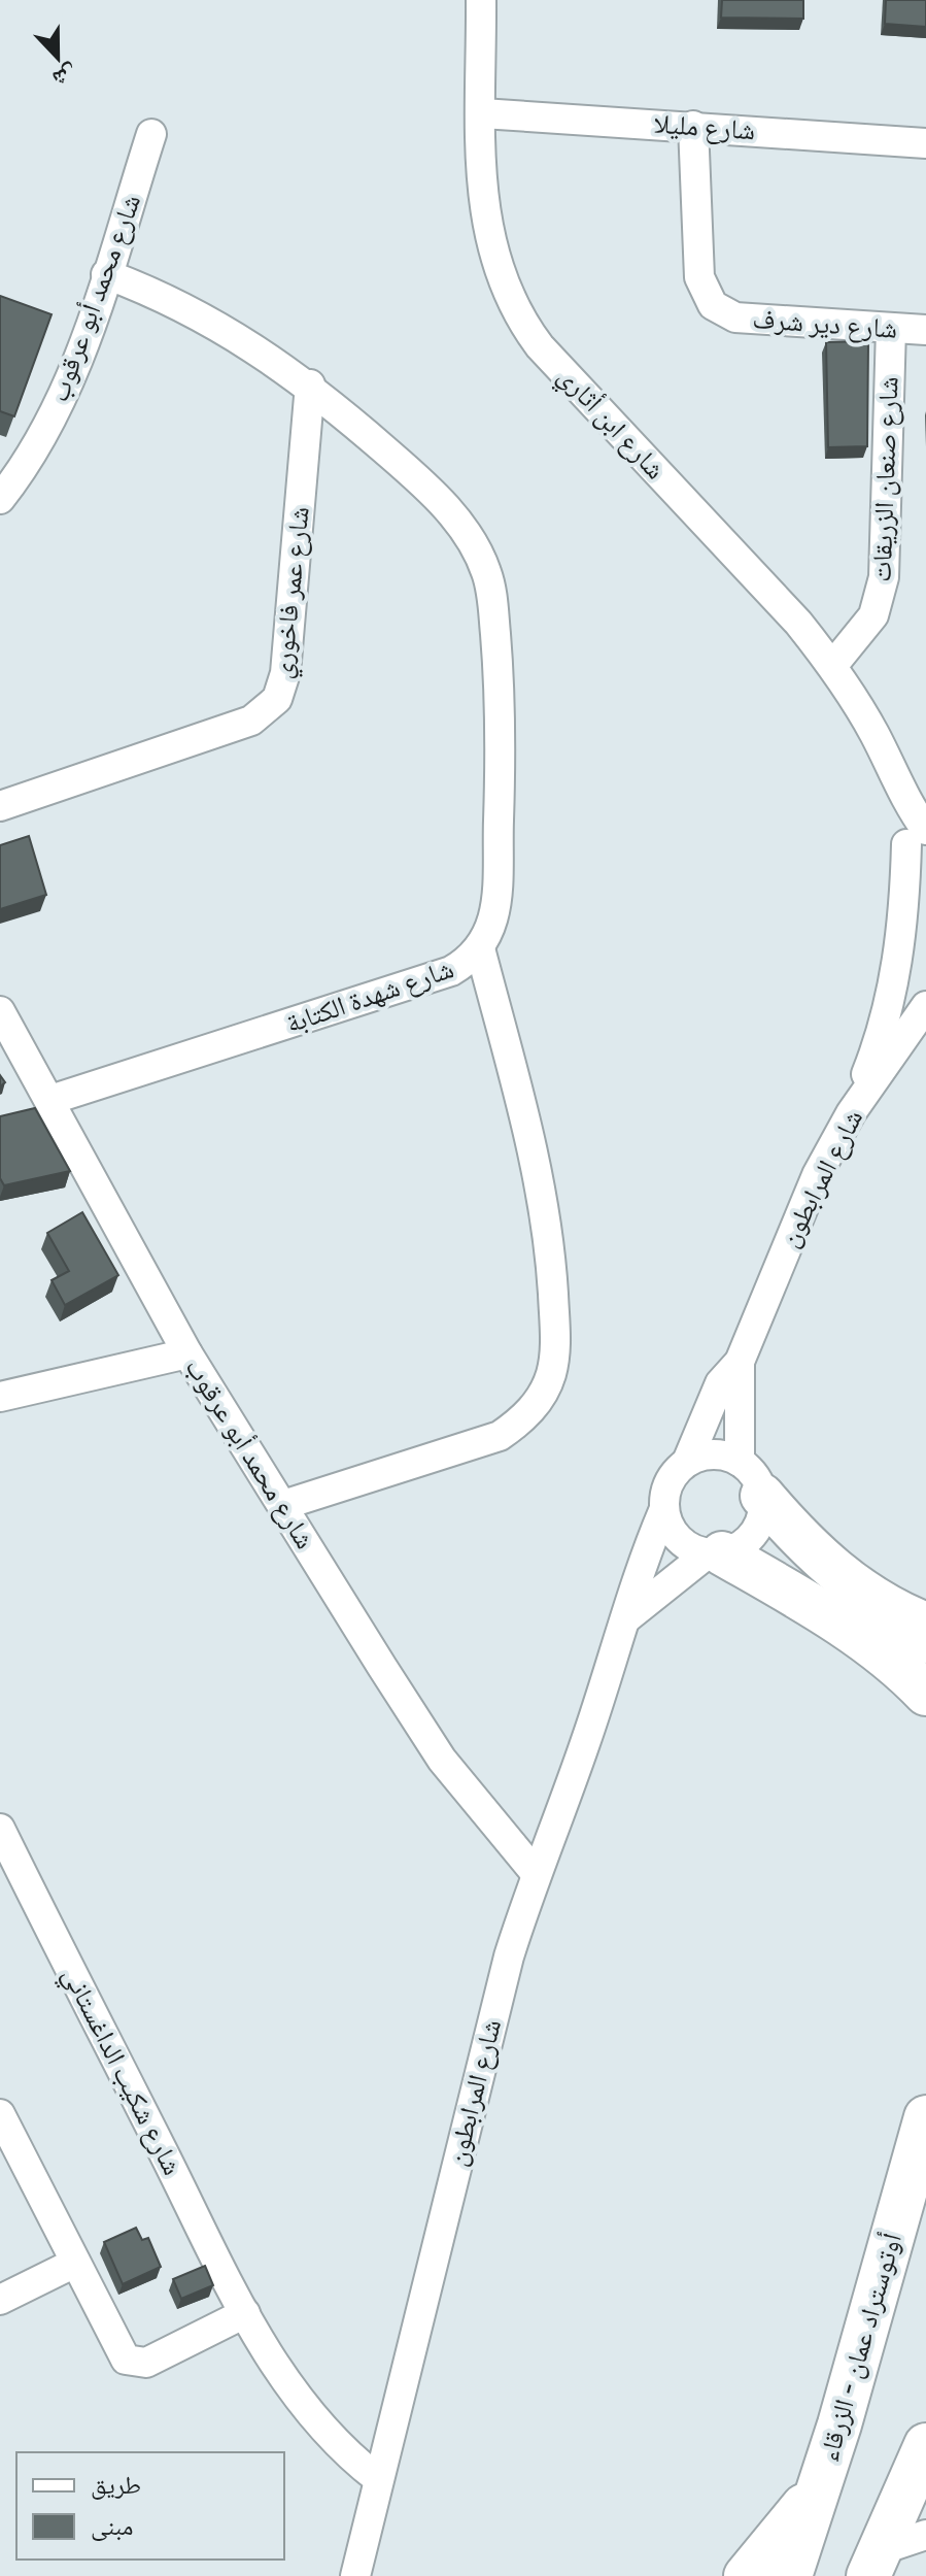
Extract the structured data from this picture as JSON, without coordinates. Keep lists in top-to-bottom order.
{
  "streets": {
    "highway": ["أوتوستراد عمان - الزرقاء"],
    "street": [
      "شارع مليلا",
      "شارع محمد أبو عرقوب",
      "شارع دير شرف",
      "شارع ابن أثاري",
      "شارع صنعان الزريقات",
      "شارع عمر فاخوري",
      "شارع شهدة الكتابة",
      "شارع المرابطون",
      "شارع شكيب الداغستاني"
    ]
  },
  "crossings": [
    ["شارع مليلا", "شارع دير شرف"],
    ["شارع مليلا", "شارع ابن أثاري"],
    ["شارع محمد أبو عرقوب", "شارع شهدة الكتابة"],
    ["شارع محمد أبو عرقوب", "شارع المرابطون"],
    ["شارع دير شرف", "شارع صنعان الزريقات"],
    ["شارع ابن أثاري", "شارع صنعان الزريقات"],
    ["شارع عمر فاخوري", "شارع شهدة الكتابة"],
    ["شارع المرابطون", "شارع شكيب الداغستاني"]
  ],
  "legend": ["طريق", "مبنى"],
  "north": "bottom"
}
